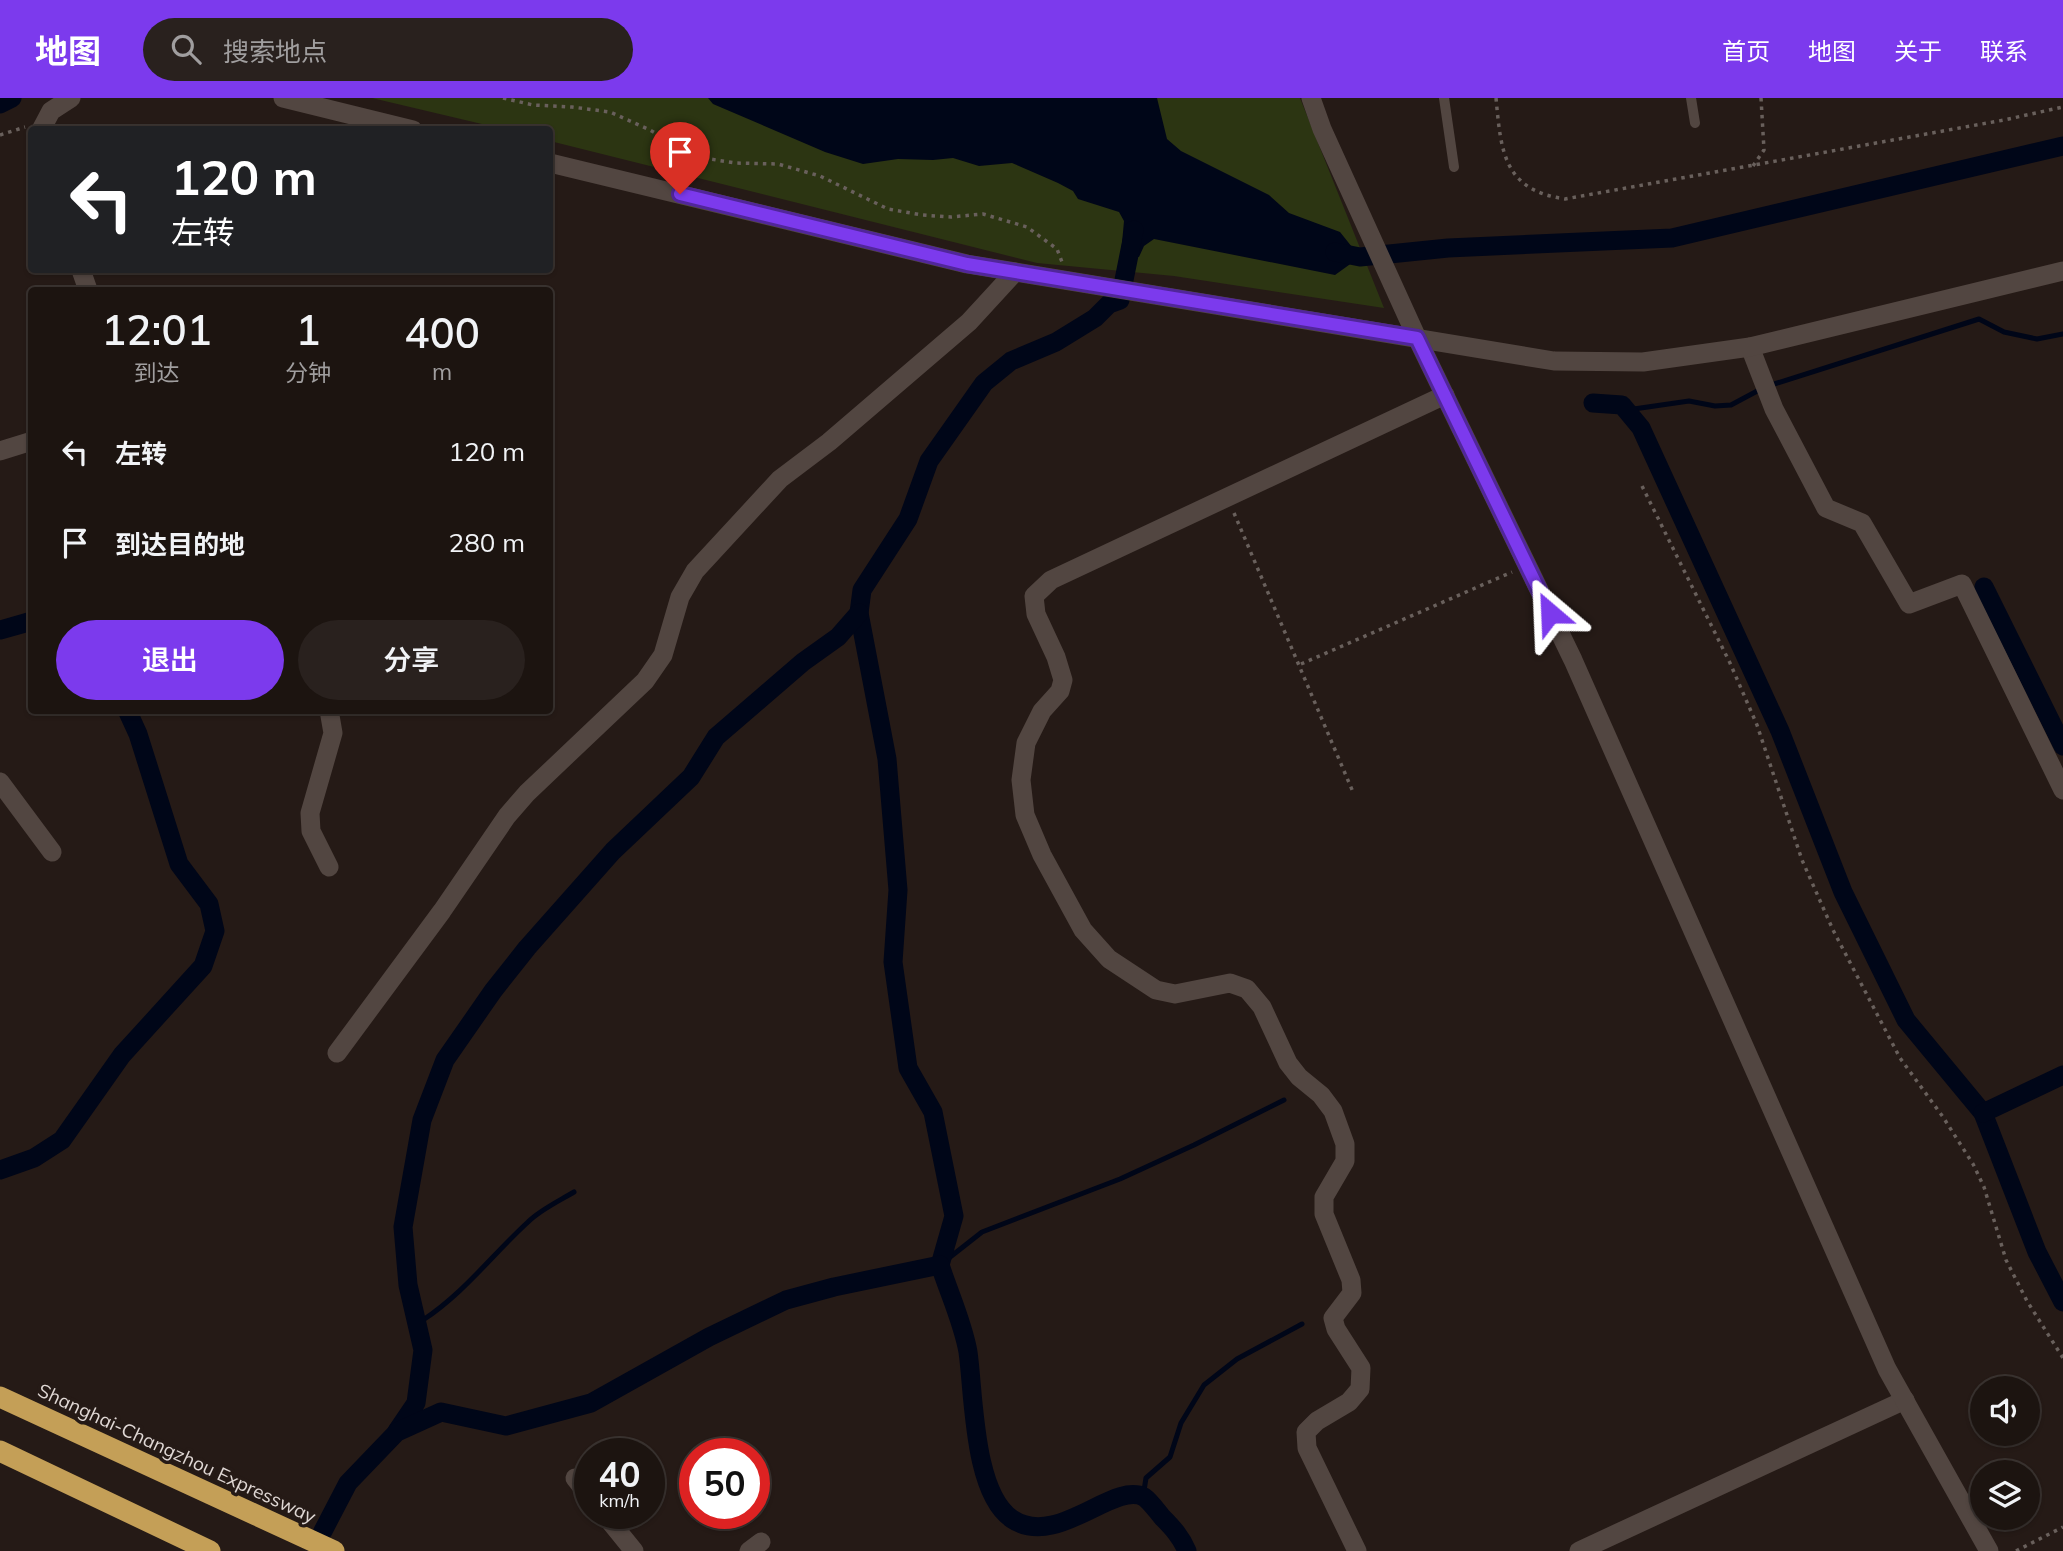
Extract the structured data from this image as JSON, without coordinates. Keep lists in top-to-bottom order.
{
  "streets": {
    "highway": ["Shanghai-Changzhou Expressway"]
  },
  "page": {
    "header": "地图",
    "search": "搜索地点",
    "nav": [
      "首页",
      "地图",
      "关于",
      "联系"
    ],
    "turn": ["120 m", "左转"],
    "eta": [
      "12:01",
      "到达",
      "1",
      "分钟",
      "400",
      "m"
    ],
    "list": [
      {
        "name": "左转",
        "value": "120 m"
      },
      {
        "name": "到达目的地",
        "value": "280 m"
      }
    ],
    "buttons": ["退出", "分享"],
    "speed": "40 km/h",
    "limit": "50"
  }
}
